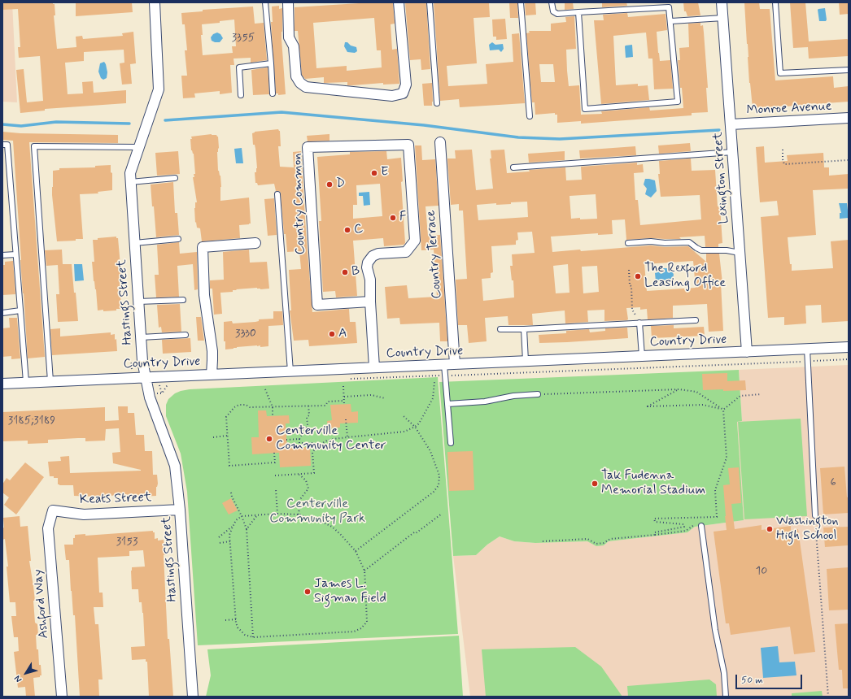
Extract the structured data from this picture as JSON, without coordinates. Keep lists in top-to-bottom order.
{
  "streets": {
    "street": [
      "Monroe Avenue",
      "Lexington Street",
      "Country Common",
      "Country Terrace",
      "Hastings Street",
      "Country Drive",
      "Keats Street",
      "Ashford Way"
    ]
  },
  "crossings": [
    ["Monroe Avenue", "Lexington Street"],
    ["Lexington Street", "Country Drive"],
    ["Country Common", "Country Terrace"],
    ["Country Terrace", "Country Drive"],
    ["Hastings Street", "Country Drive"],
    ["Hastings Street", "Keats Street"],
    ["Keats Street", "Ashford Way"]
  ],
  "parks": ["Centerville Community Park"],
  "places": [
    "E",
    "D",
    "F",
    "C",
    "B",
    "The Rexford Leasing Office",
    "A",
    "Centerville Community Center",
    "Tak Fudenna Memorial Stadium",
    "Washington High School",
    "James L. Sigman Field"
  ],
  "house_numbers": [
    "3355",
    "3330",
    "3185;3189",
    "6",
    "3153",
    "10"
  ],
  "scale_bar": "50 m",
  "north": "bottom left"
}
